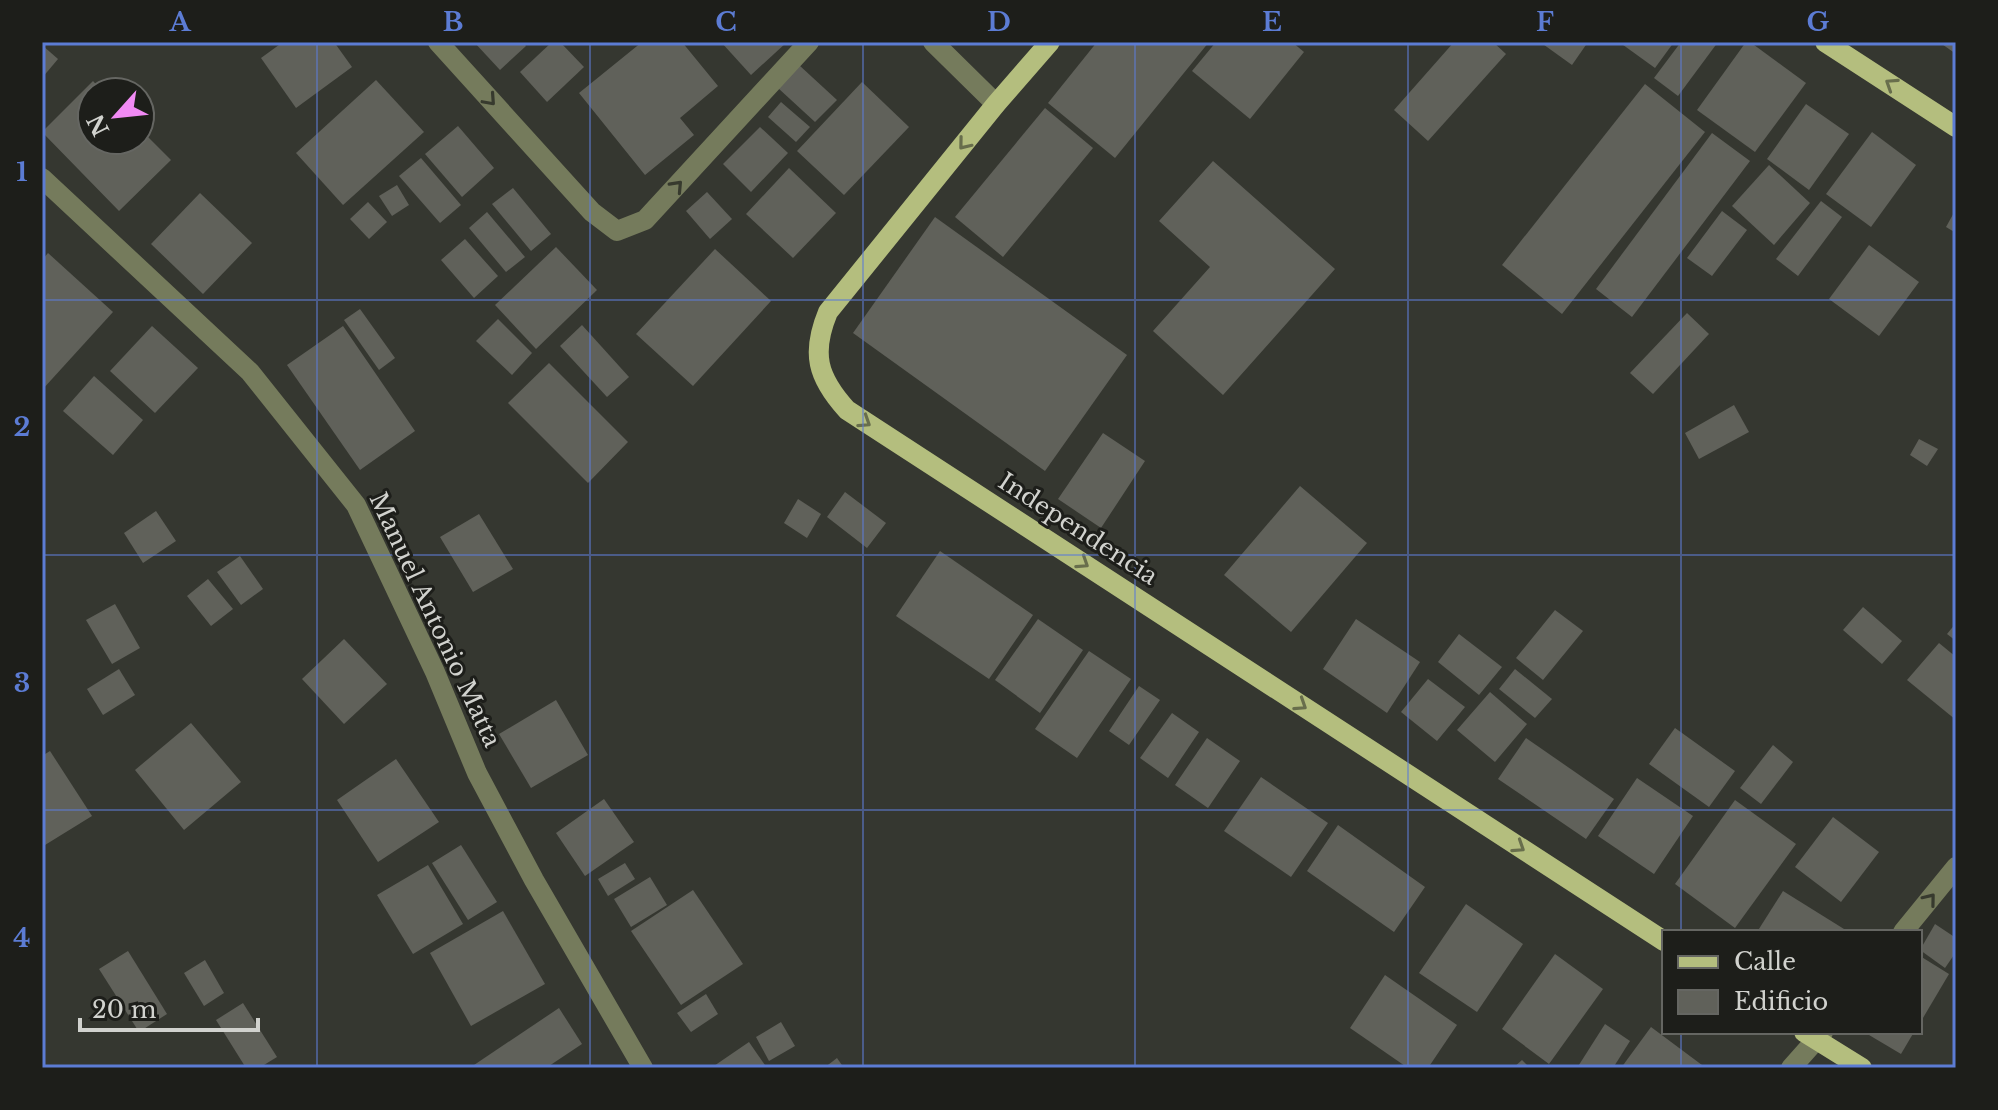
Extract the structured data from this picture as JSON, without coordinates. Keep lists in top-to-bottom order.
{
  "streets": {
    "main road": ["Independencia"],
    "street": ["Manuel Antonio Matta"]
  },
  "legend": ["Calle", "Edificio"],
  "scale_bar": "20 m",
  "north": "bottom left",
  "grid": {
    "columns": [
      "A",
      "B",
      "C",
      "D",
      "E",
      "F",
      "G"
    ],
    "rows": [
      "1",
      "2",
      "3",
      "4"
    ]
  }
}
